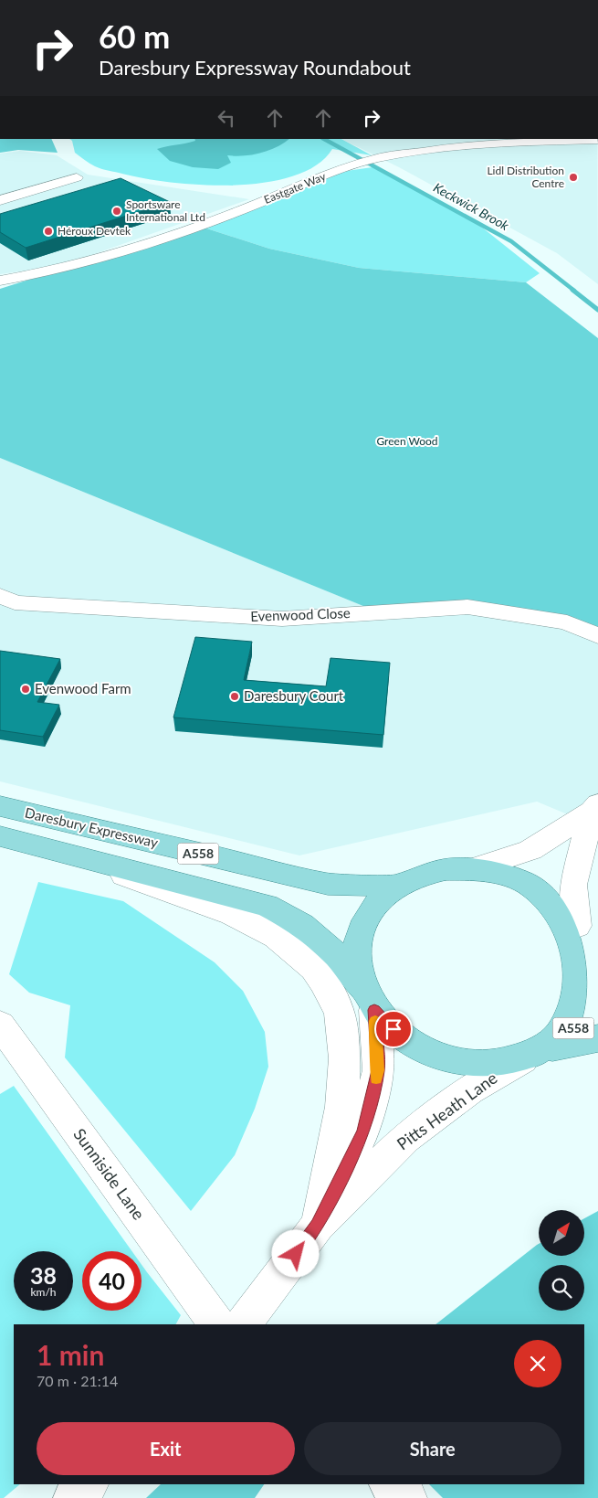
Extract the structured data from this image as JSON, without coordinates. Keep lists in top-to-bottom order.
{
  "streets": {
    "main road": ["Daresbury Expressway", "A558"],
    "street": [
      "Eastgate Way",
      "Evenwood Close",
      "Pitts Heath Lane",
      "Sunniside Lane"
    ]
  },
  "crossings": [
    ["Daresbury Expressway", "A558"],
    ["Daresbury Expressway", "Pitts Heath Lane"],
    ["A558", "Pitts Heath Lane"]
  ],
  "water": ["Keckwick Brook"],
  "parks": ["Green Wood"],
  "places": [
    "Lidl Distribution Centre",
    "Sportsware International Ltd",
    "Héroux Devtek",
    "Evenwood Farm",
    "Daresbury Court"
  ],
  "north": "top right",
  "page": {
    "turn": ["60 m", "Daresbury Expressway Roundabout"],
    "speed": "38 km/h",
    "limit": "40",
    "heading": ["1 min", "70 m · 21:14"],
    "buttons": ["Exit", "Share"]
  }
}
